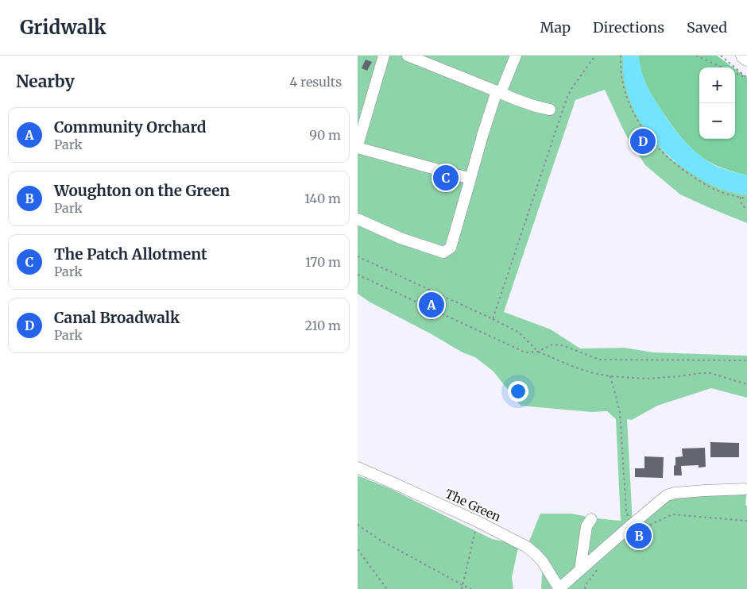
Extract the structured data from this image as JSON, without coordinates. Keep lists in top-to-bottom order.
{
  "streets": {
    "street": ["The Green"]
  },
  "page": {
    "header": "Gridwalk",
    "nav": ["Map", "Directions", "Saved"],
    "heading": ["Nearby", "4 results"],
    "map_buttons": ["+", "−"],
    "list": [
      {
        "mark": "A",
        "name": "Community Orchard",
        "note": "Park",
        "value": "90 m"
      },
      {
        "mark": "B",
        "name": "Woughton on the Green",
        "note": "Park",
        "value": "140 m"
      },
      {
        "mark": "C",
        "name": "The Patch Allotment",
        "note": "Park",
        "value": "170 m"
      },
      {
        "mark": "D",
        "name": "Canal Broadwalk",
        "note": "Park",
        "value": "210 m"
      }
    ],
    "pins": [
      "D",
      "C",
      "A",
      "B"
    ]
  }
}
